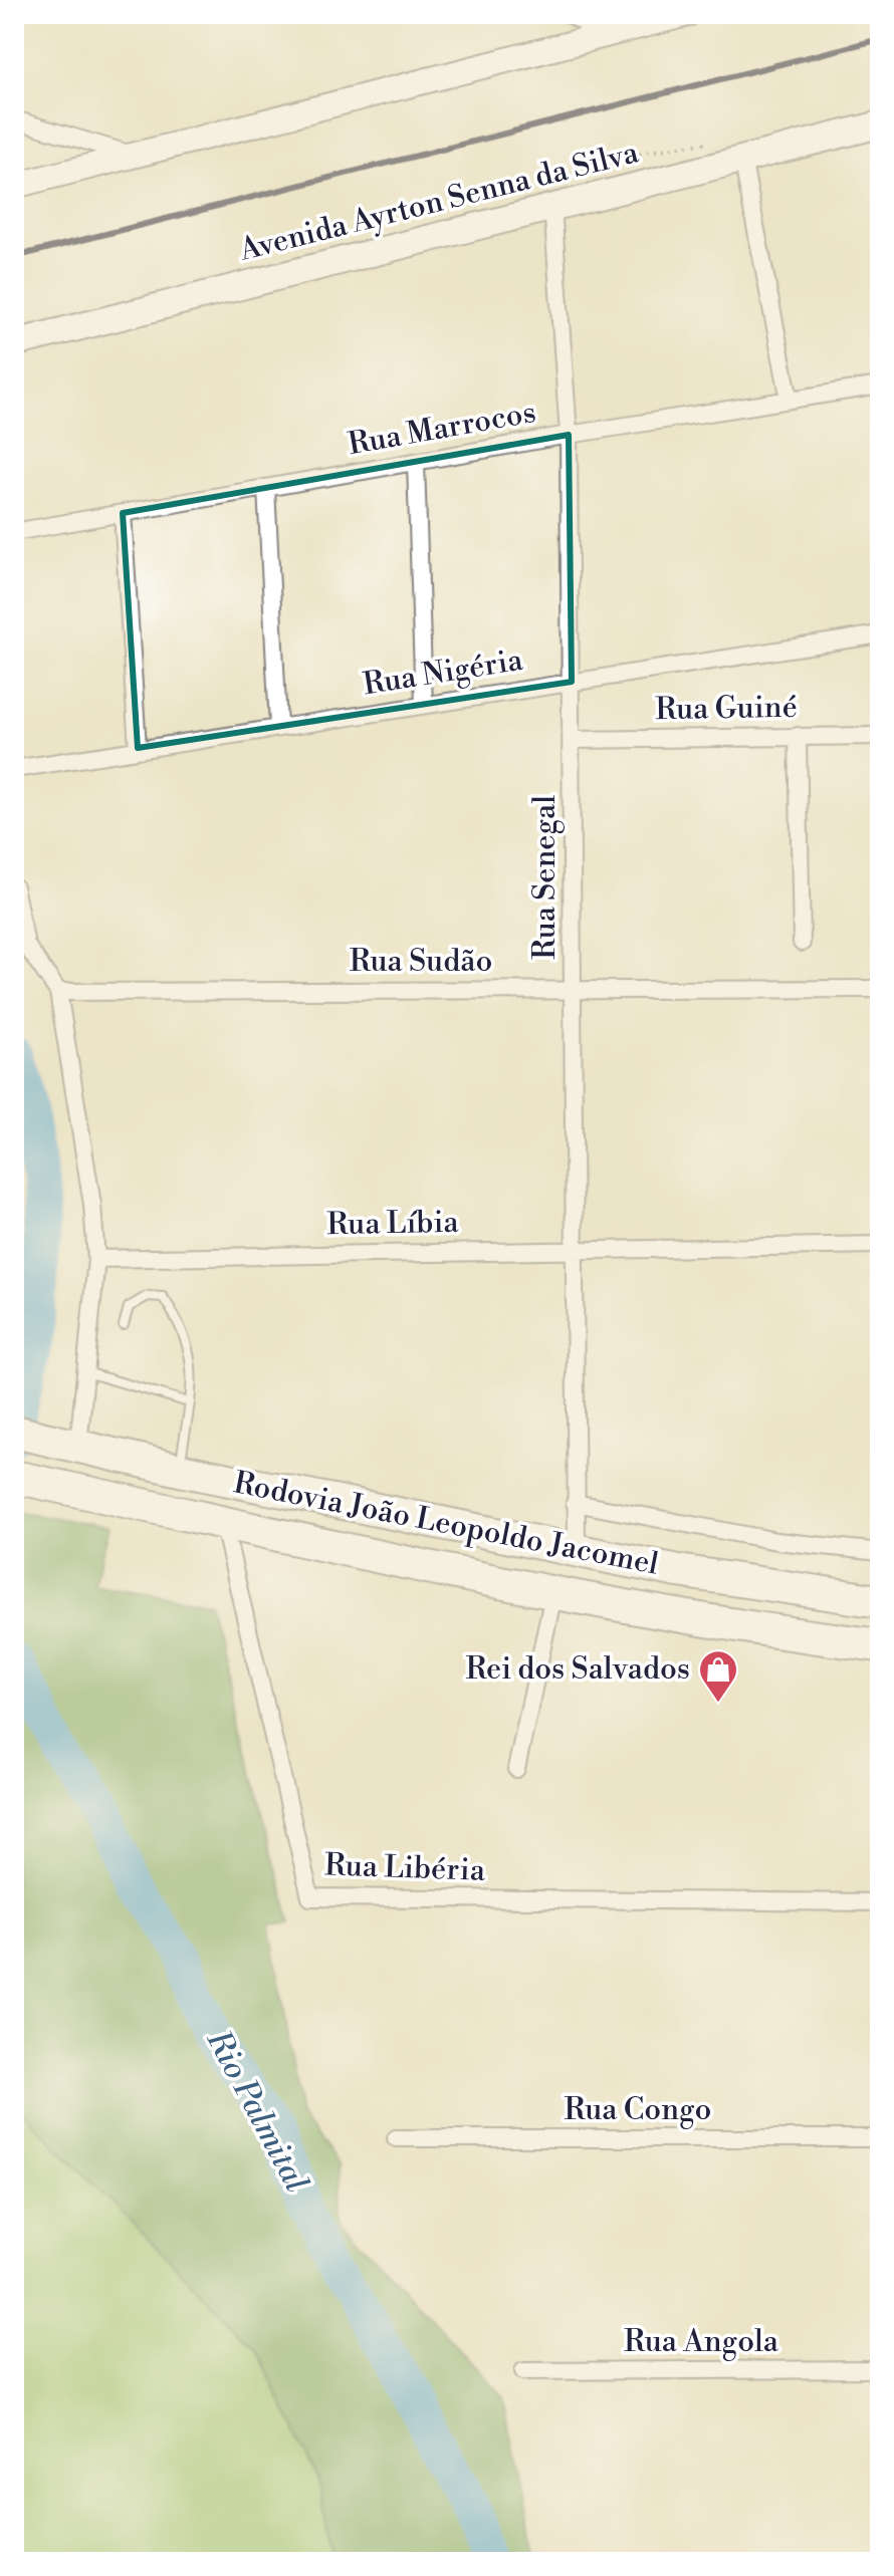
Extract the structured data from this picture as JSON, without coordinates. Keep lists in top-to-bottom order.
{
  "streets": {
    "highway": ["Rodovia João Leopoldo Jacomel"],
    "main road": ["Avenida Ayrton Senna da Silva"],
    "street": [
      "Rua Marrocos",
      "Rua Nigéria",
      "Rua Guiné",
      "Rua Senegal",
      "Rua Sudão",
      "Rua Líbia",
      "Rua Libéria",
      "Rua Congo",
      "Rua Angola"
    ]
  },
  "crossings": [
    ["Avenida Ayrton Senna da Silva", "Rua Senegal"],
    ["Rua Marrocos", "Rua Senegal"],
    ["Rua Nigéria", "Rua Senegal"],
    ["Rua Guiné", "Rua Senegal"],
    ["Rua Senegal", "Rua Sudão"],
    ["Rua Senegal", "Rua Líbia"],
    ["Rua Senegal", "Rodovia João Leopoldo Jacomel"],
    ["Rodovia João Leopoldo Jacomel", "Rua Libéria"]
  ],
  "water": ["Rio Palmital"],
  "places": {
    "shop": ["Rei dos Salvados"]
  }
}
